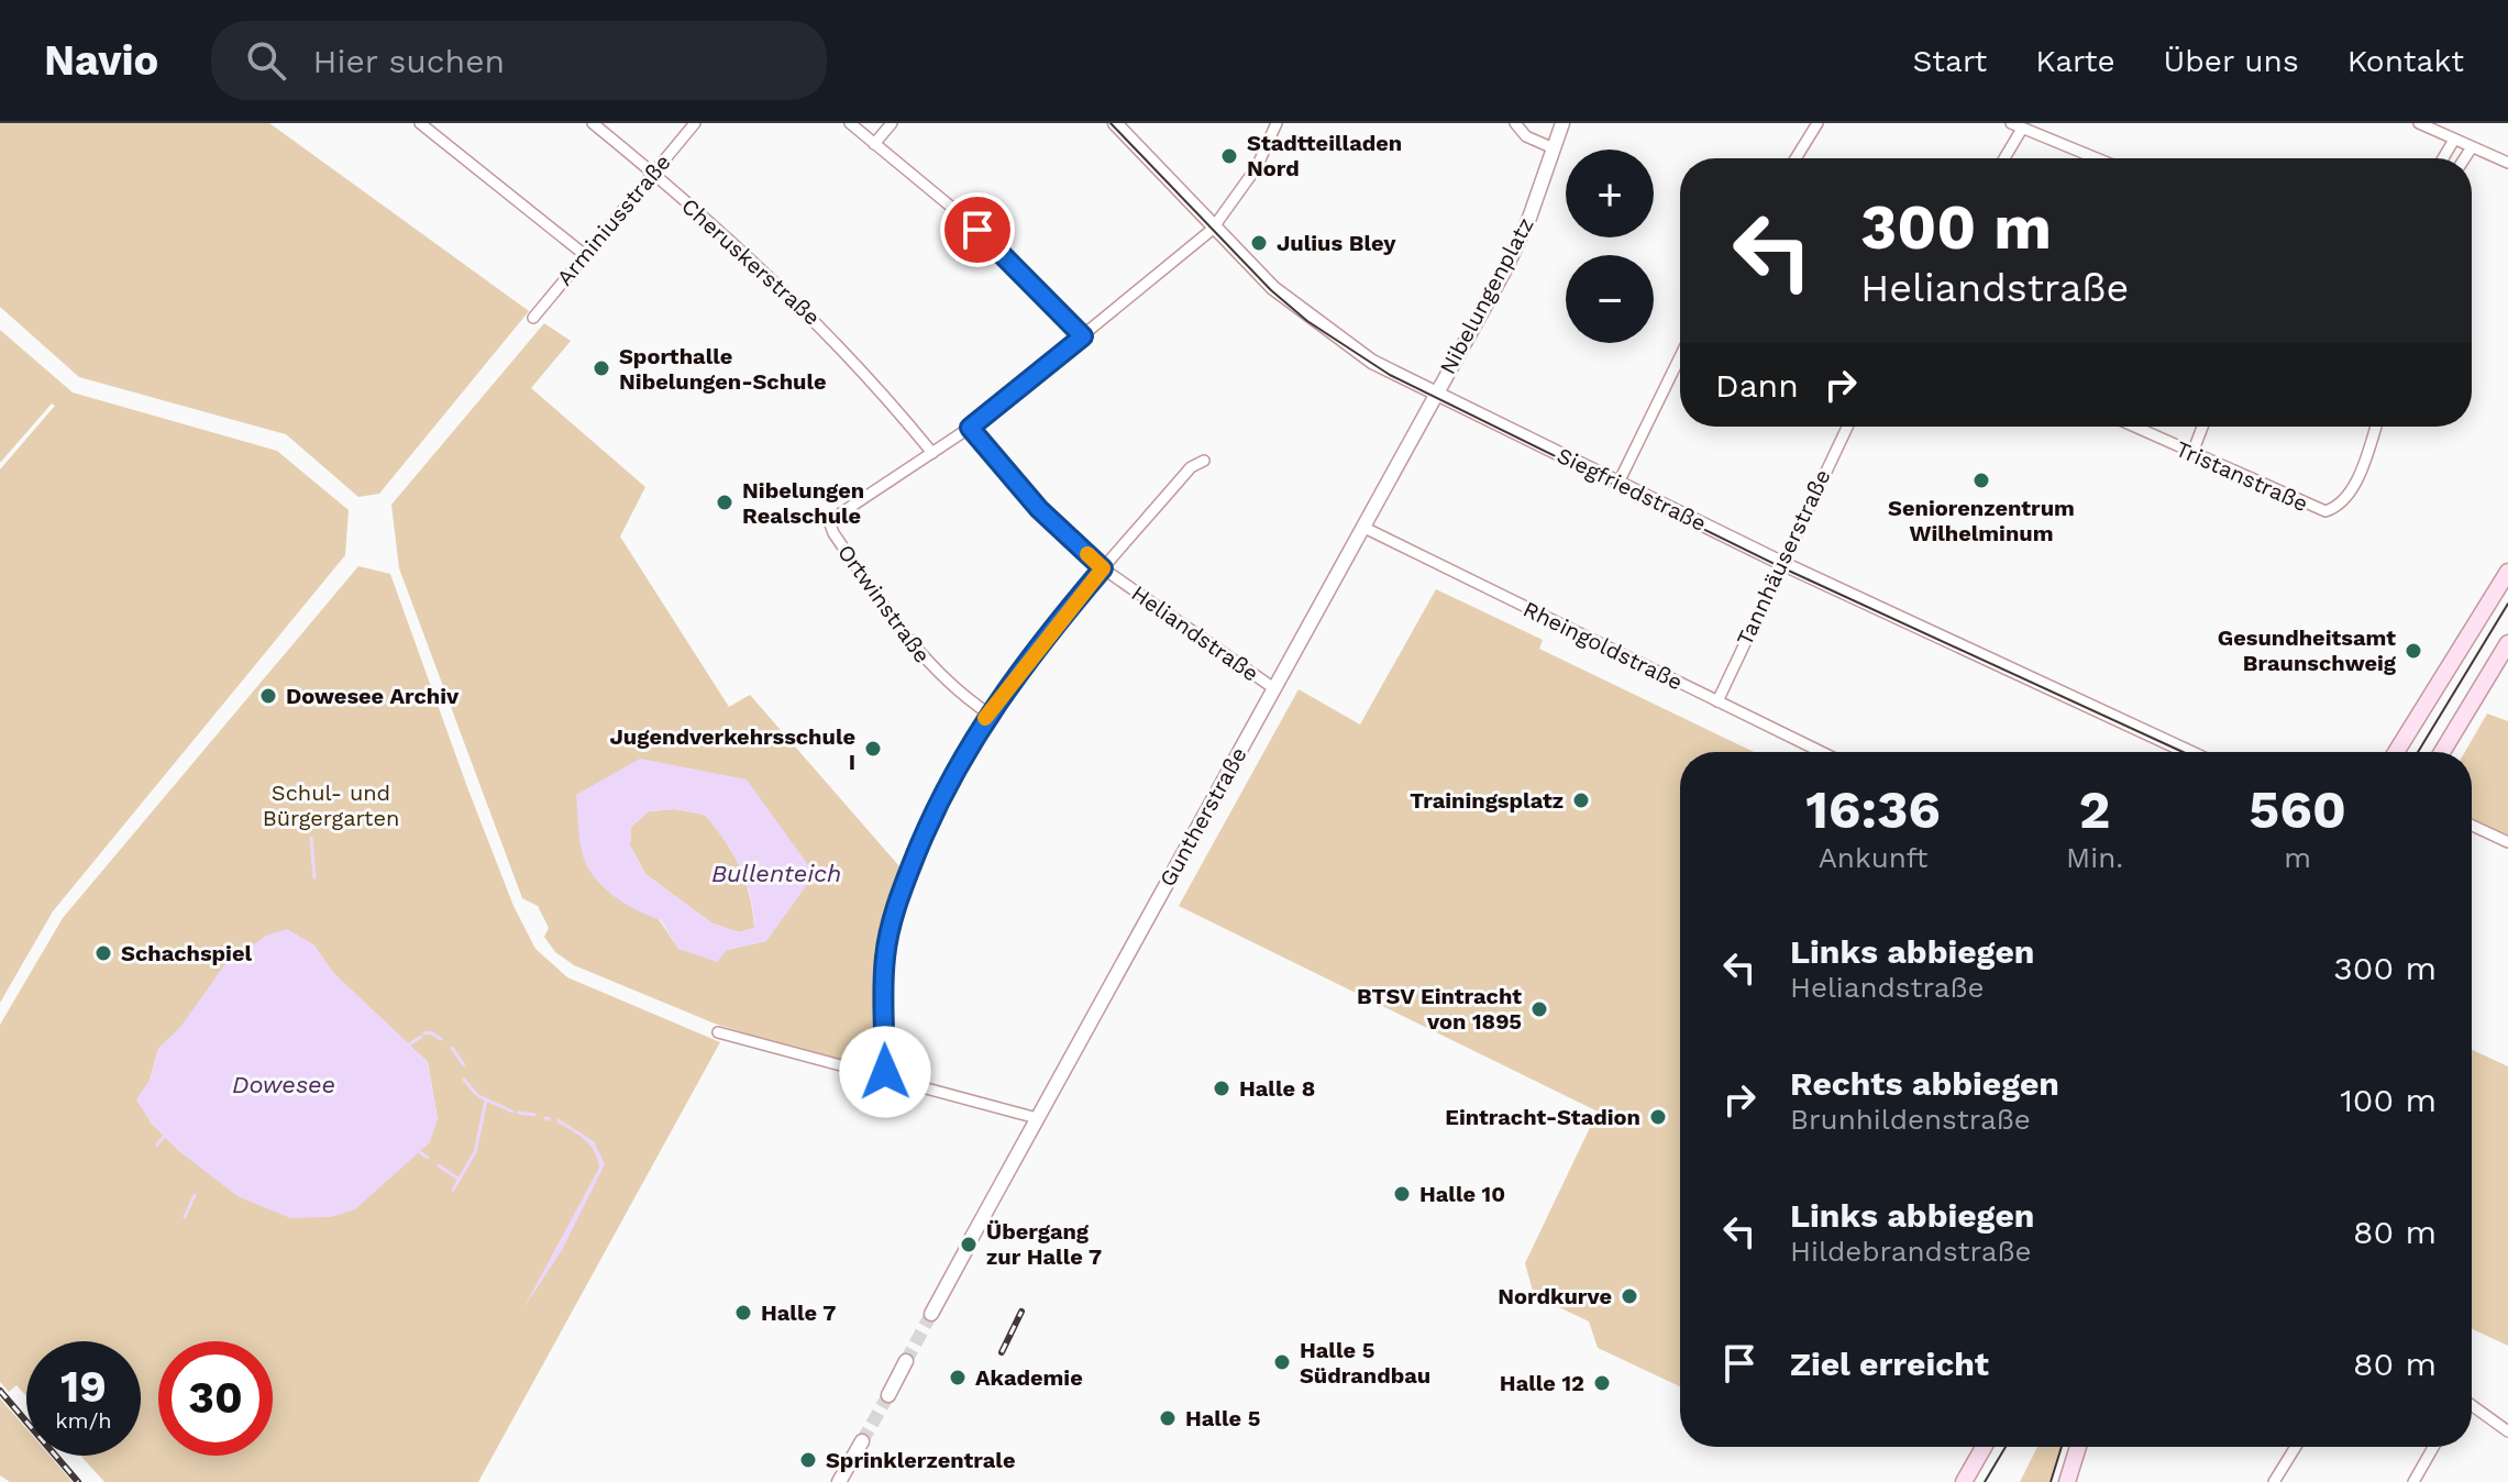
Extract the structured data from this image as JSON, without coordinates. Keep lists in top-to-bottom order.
{
  "streets": {
    "street": [
      "Arminiusstraße",
      "Cheruskerstraße",
      "Nibelungenplatz",
      "Tristanstraße",
      "Siegfriedstraße",
      "Tannhäuserstraße",
      "Ortwinstraße",
      "Heliandstraße",
      "Rheingoldstraße",
      "Guntherstraße"
    ]
  },
  "crossings": [
    ["Arminiusstraße", "Cheruskerstraße"],
    ["Cheruskerstraße", "Ortwinstraße"],
    ["Nibelungenplatz", "Siegfriedstraße"],
    ["Nibelungenplatz", "Guntherstraße"],
    ["Siegfriedstraße", "Tannhäuserstraße"],
    ["Siegfriedstraße", "Guntherstraße"],
    ["Tannhäuserstraße", "Rheingoldstraße"],
    ["Heliandstraße", "Guntherstraße"],
    ["Rheingoldstraße", "Guntherstraße"]
  ],
  "water": ["Bullenteich", "Dowesee"],
  "parks": ["Schul- und Bürgergarten"],
  "places": [
    "Stadtteilladen Nord",
    "Julius Bley",
    "Sporthalle Nibelungen-Schule",
    "Seniorenzentrum Wilhelminum",
    "Nibelungen Realschule",
    "Gesundheitsamt Braunschweig",
    "Dowesee Archiv",
    "Jugendverkehrsschule I",
    "Trainingsplatz",
    "Schachspiel",
    "BTSV Eintracht von 1895",
    "Halle 8",
    "Eintracht-Stadion",
    "Halle 10",
    "Übergang zur Halle 7",
    "Nordkurve",
    "Halle 7",
    "Halle 5 Südrandbau",
    "Akademie",
    "Halle 12",
    "Halle 5",
    "Sprinklerzentrale"
  ],
  "page": {
    "header": "Navio",
    "search": "Hier suchen",
    "nav": [
      "Start",
      "Karte",
      "Über uns",
      "Kontakt"
    ],
    "map_buttons": ["+", "−"],
    "turn": ["300 m", "Heliandstraße"],
    "then": "Dann",
    "eta": [
      "16:36",
      "Ankunft",
      "2",
      "Min.",
      "560",
      "m"
    ],
    "list": [
      {
        "name": "Links abbiegen",
        "note": "Heliandstraße",
        "value": "300 m"
      },
      {
        "name": "Rechts abbiegen",
        "note": "Brunhildenstraße",
        "value": "100 m"
      },
      {
        "name": "Links abbiegen",
        "note": "Hildebrandstraße",
        "value": "80 m"
      },
      {
        "name": "Ziel erreicht",
        "value": "80 m"
      }
    ],
    "speed": "19 km/h",
    "limit": "30"
  }
}
